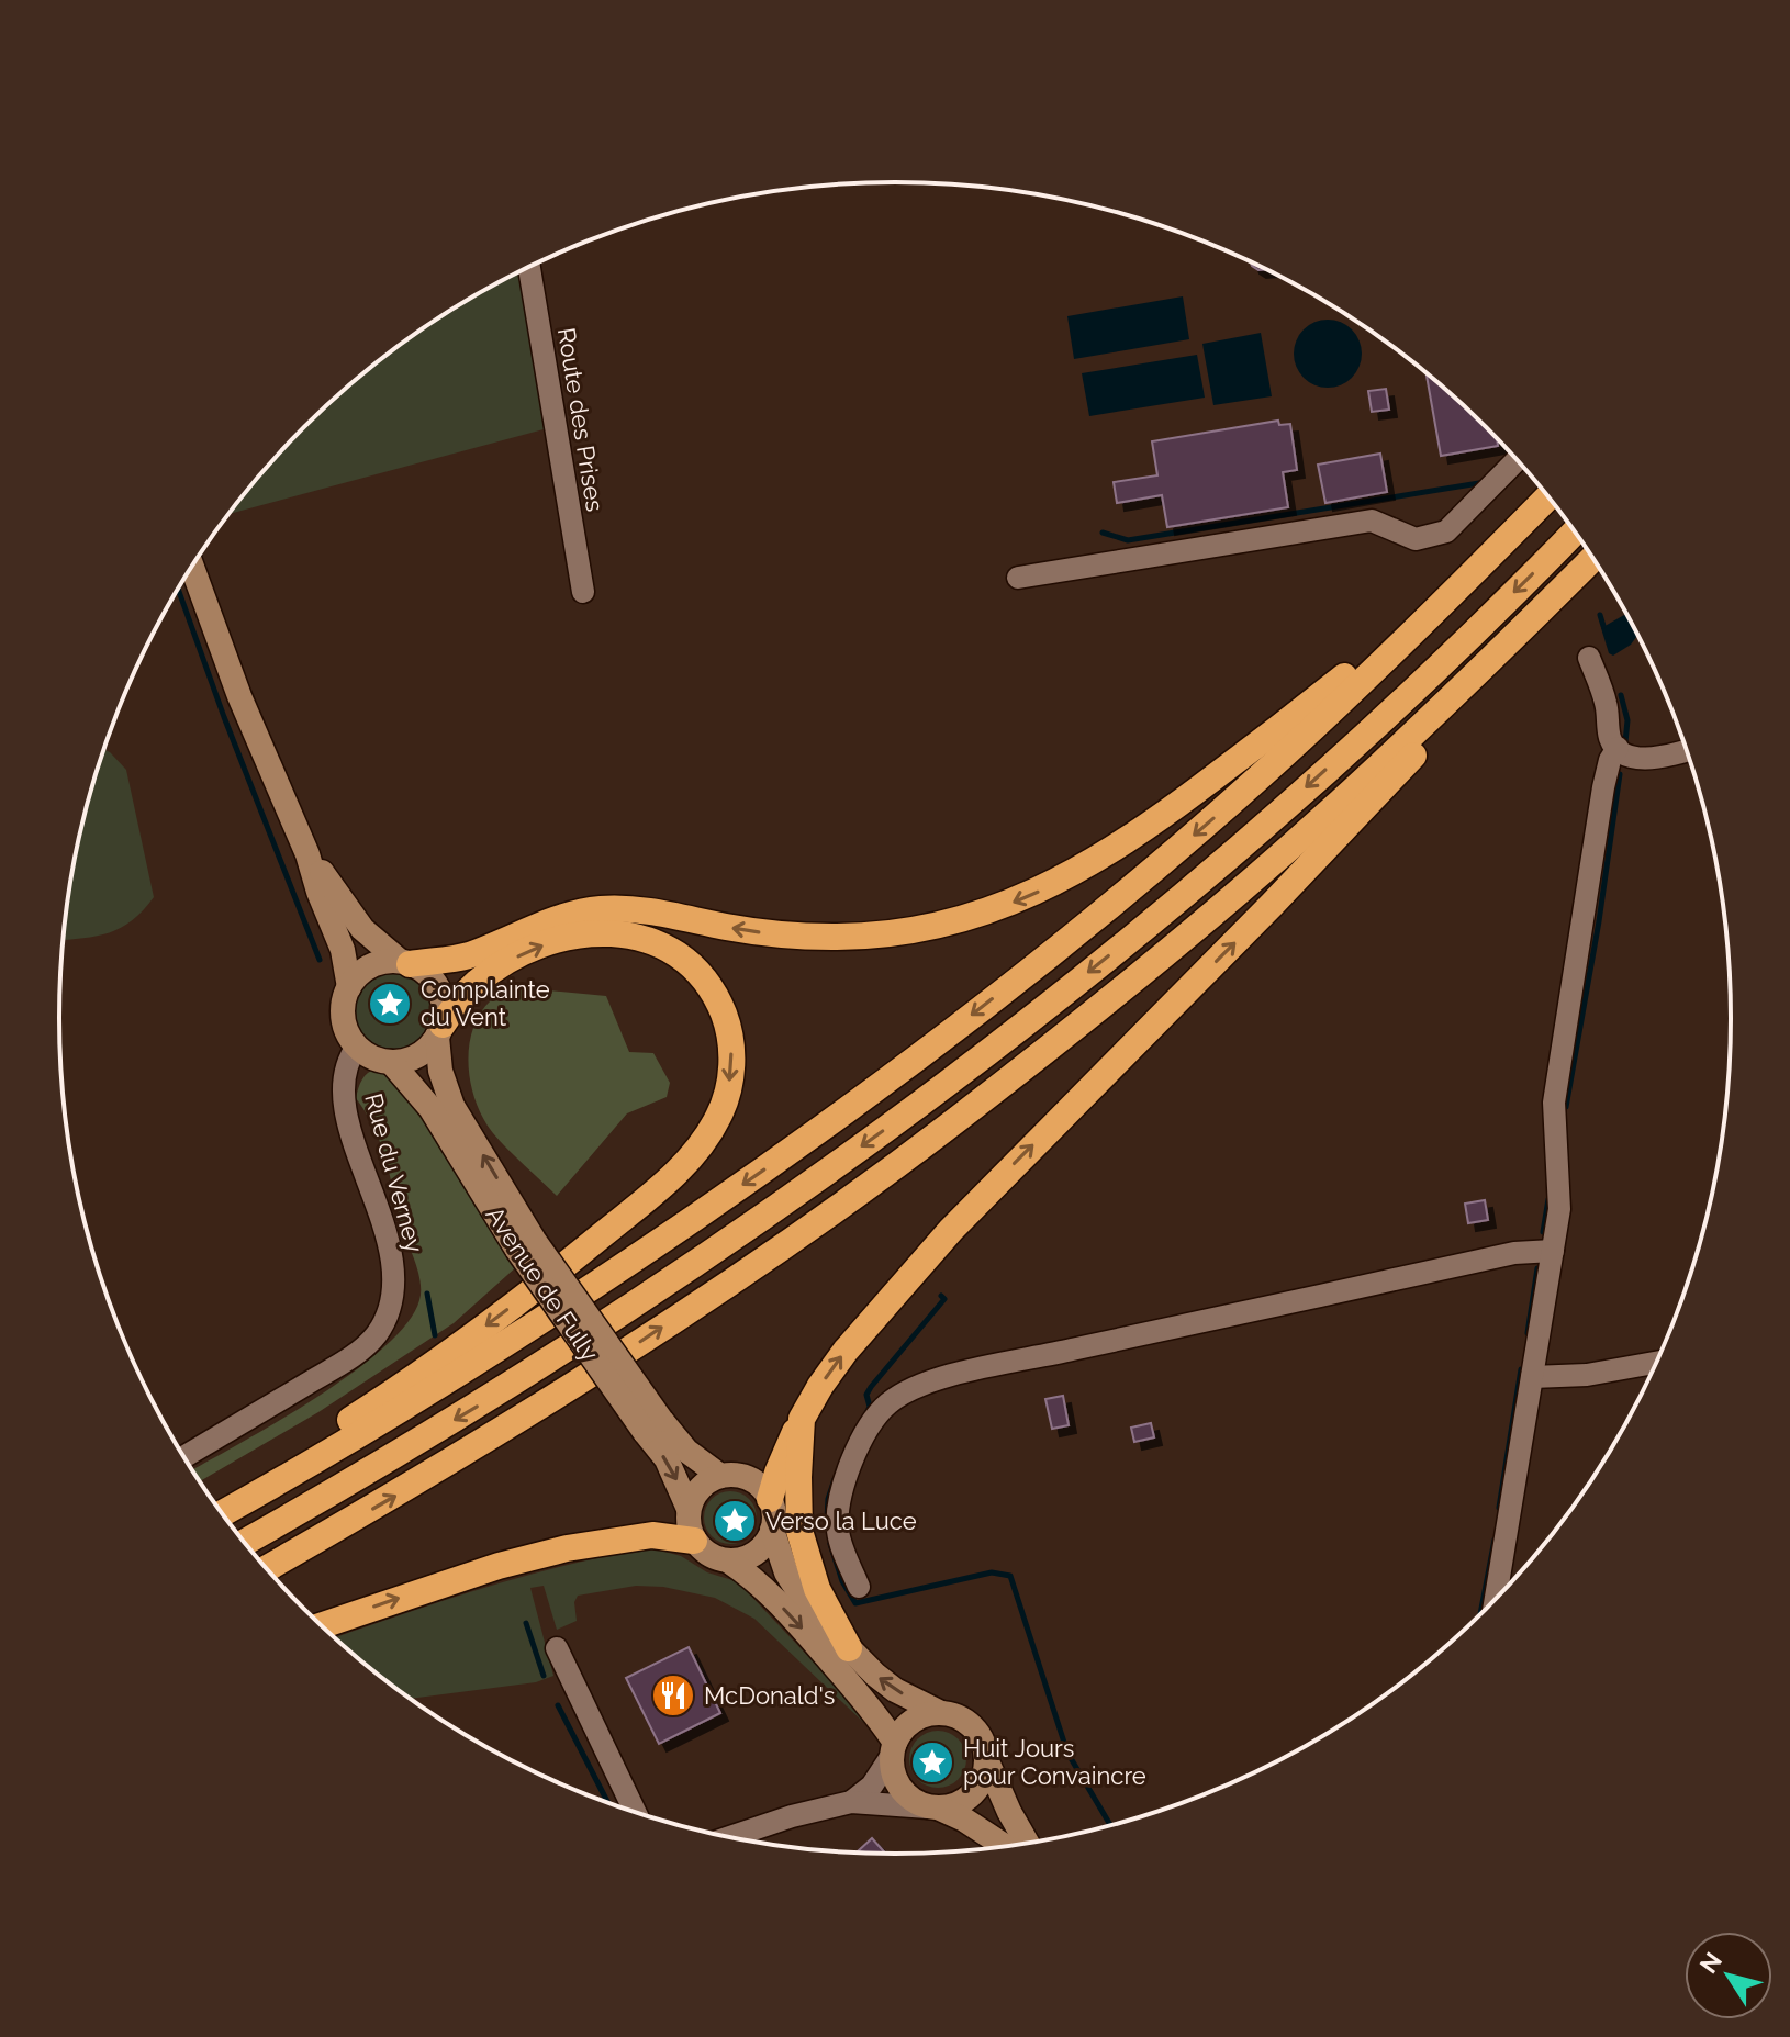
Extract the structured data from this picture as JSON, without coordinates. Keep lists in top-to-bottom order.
{
  "streets": {
    "main road": ["Avenue de Fully"],
    "street": ["Route des Prises", "Rue du Verney"]
  },
  "crossings": [
    ["Rue du Verney", "Avenue de Fully"]
  ],
  "places": {
    "place": ["Complainte du Vent", "Verso la Luce", "Huit Jours pour Convaincre"],
    "restaurant": ["McDonald's"]
  },
  "north": "top left"
}
